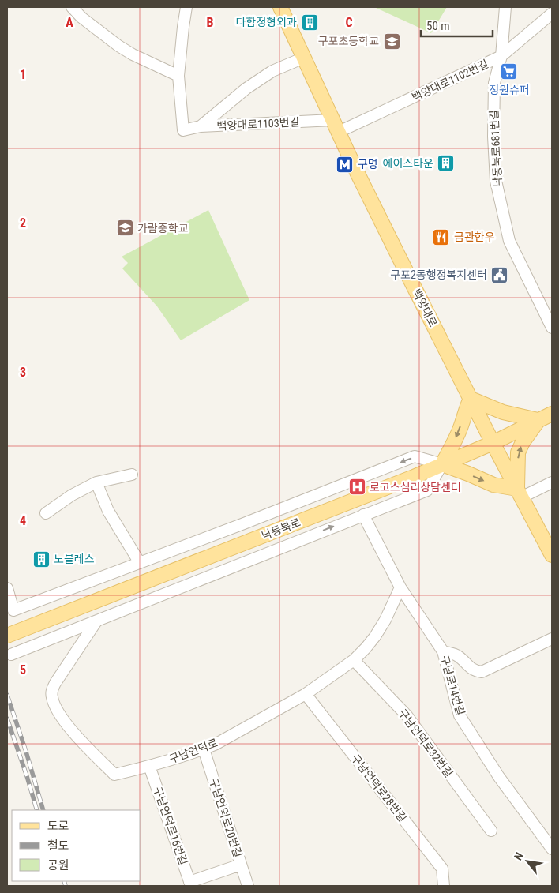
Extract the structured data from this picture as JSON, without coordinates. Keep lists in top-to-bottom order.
{
  "streets": {
    "main road": ["백양대로", "낙동북로"],
    "street": [
      "백양대로1102번길",
      "백양대로1103번길",
      "낙동북로681번길",
      "구남로14번길",
      "구남언덕로32번길",
      "구남언덕로",
      "구남언덕로28번길",
      "구남언덕로20번길",
      "구남언덕로16번길"
    ]
  },
  "crossings": [
    ["백양대로1102번길", "백양대로1103번길"],
    ["백양대로1102번길", "낙동북로681번길"],
    ["백양대로1102번길", "백양대로"],
    ["백양대로1103번길", "백양대로"],
    ["백양대로", "낙동북로"],
    ["구남로14번길", "구남언덕로"],
    ["구남언덕로32번길", "구남언덕로"],
    ["구남언덕로", "구남언덕로28번길"],
    ["구남언덕로", "구남언덕로20번길"],
    ["구남언덕로", "구남언덕로16번길"]
  ],
  "places": {
    "building": ["다함정형외과", "에이스타운", "노블레스"],
    "school or university": ["구포초등학교", "가람중학교"],
    "supermarket": ["정원슈퍼"],
    "metro station": ["구명"],
    "restaurant": ["금관한우"],
    "public building": ["구포2동행정복지센터"],
    "hospital": ["로고스심리상담센터"]
  },
  "legend": ["도로", "철도", "공원"],
  "scale_bar": "50 m",
  "north": "top left",
  "grid": {
    "columns": ["A", "B", "C"],
    "rows": [
      "1",
      "2",
      "3",
      "4",
      "5"
    ]
  }
}
